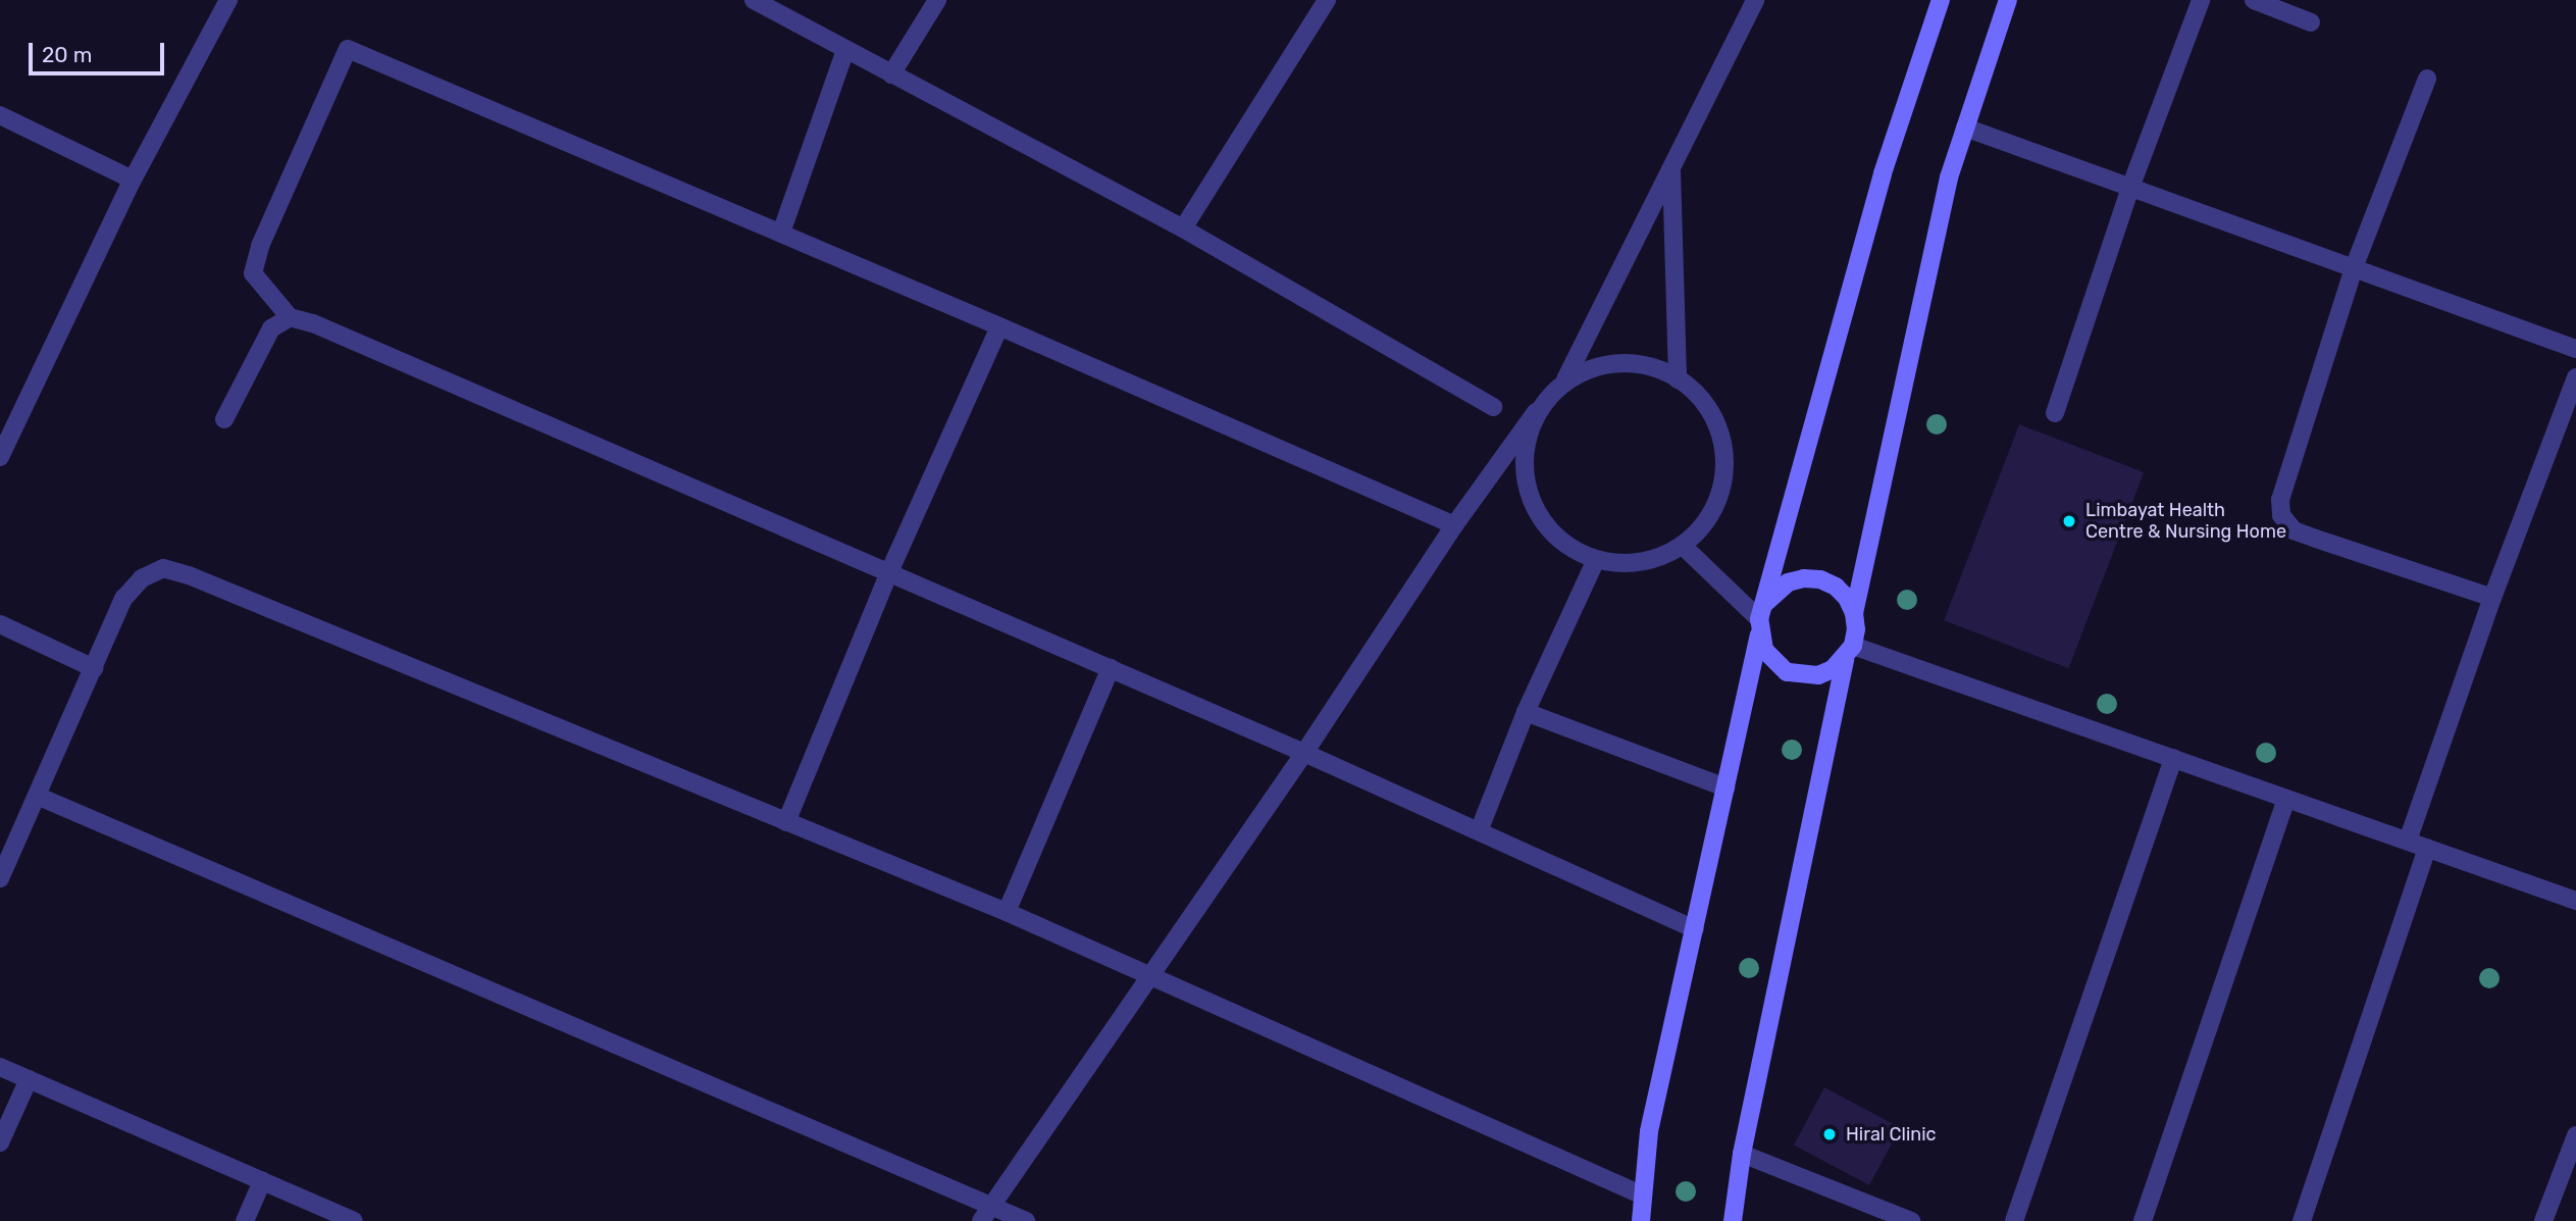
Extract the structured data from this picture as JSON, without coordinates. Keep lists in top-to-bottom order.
{
  "places": ["Limbayat Health Centre & Nursing Home", "Hiral Clinic"],
  "scale_bar": "20 m"
}
